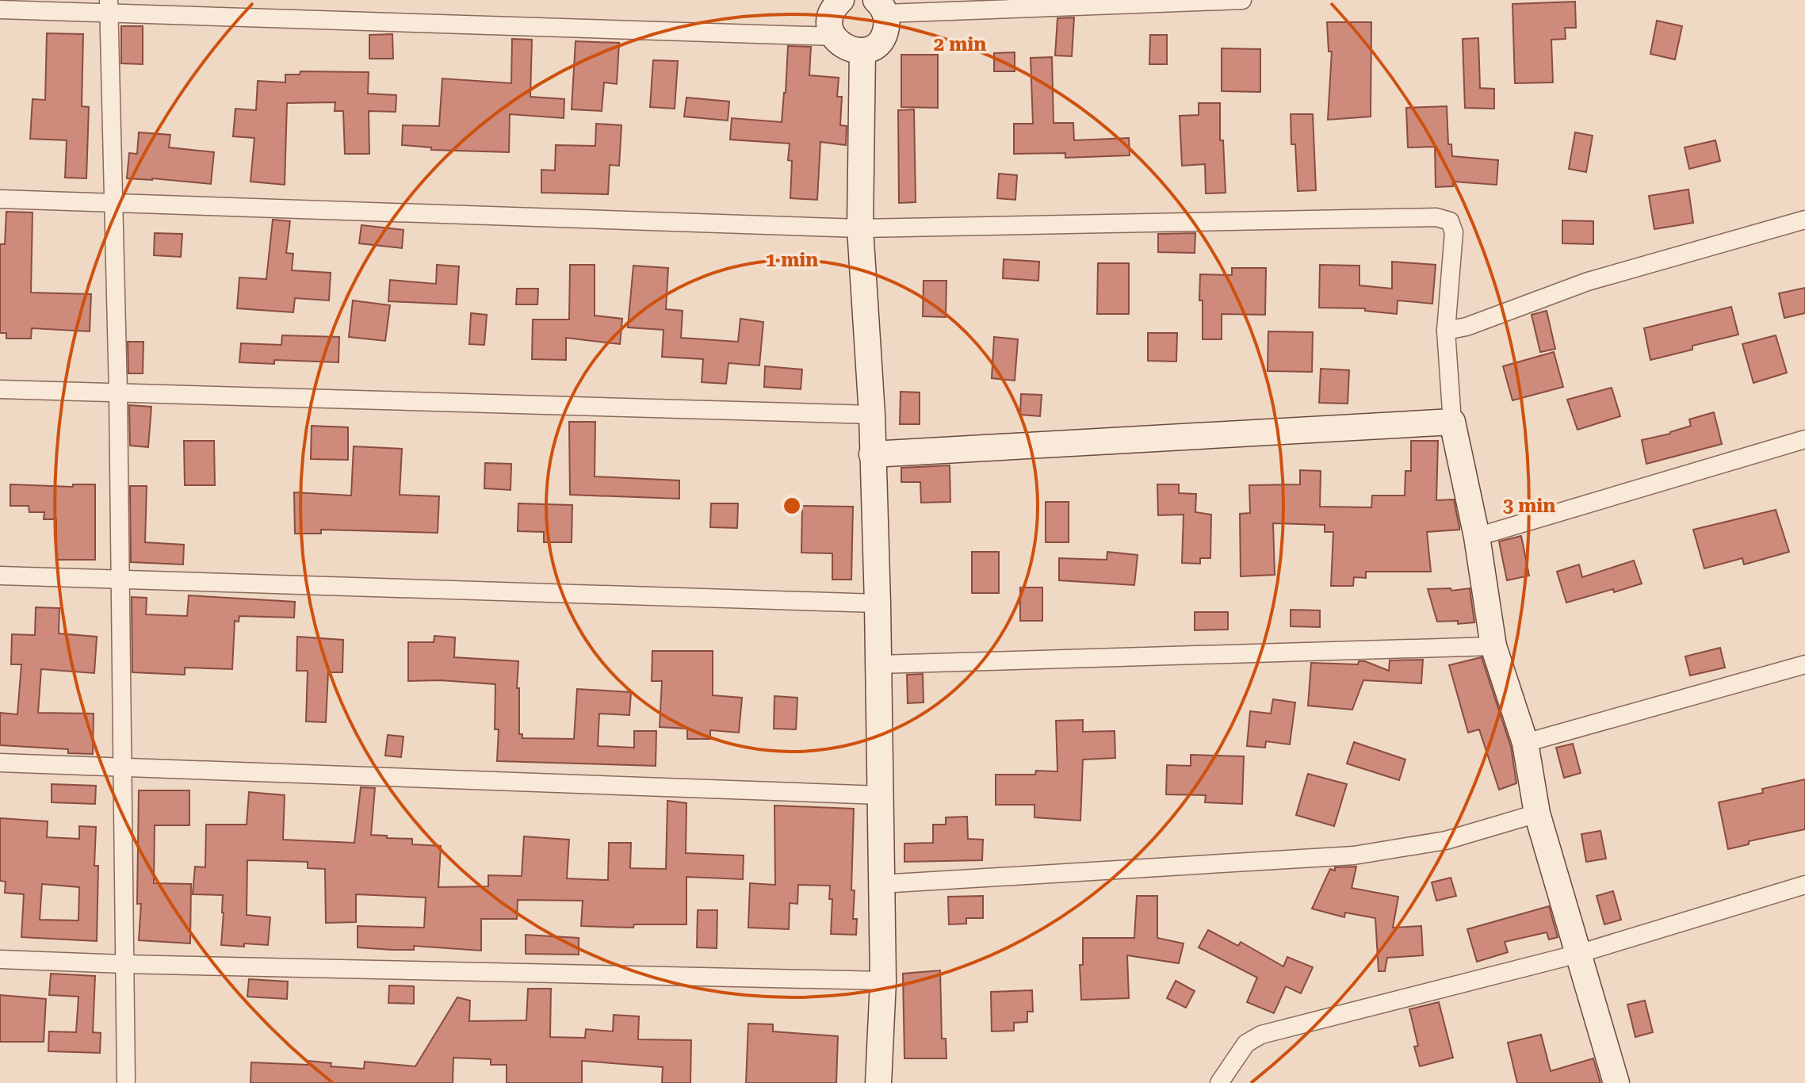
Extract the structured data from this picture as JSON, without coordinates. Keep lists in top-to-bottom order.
{
  "rings": ["2 min", "1 min", "3 min"]
}
